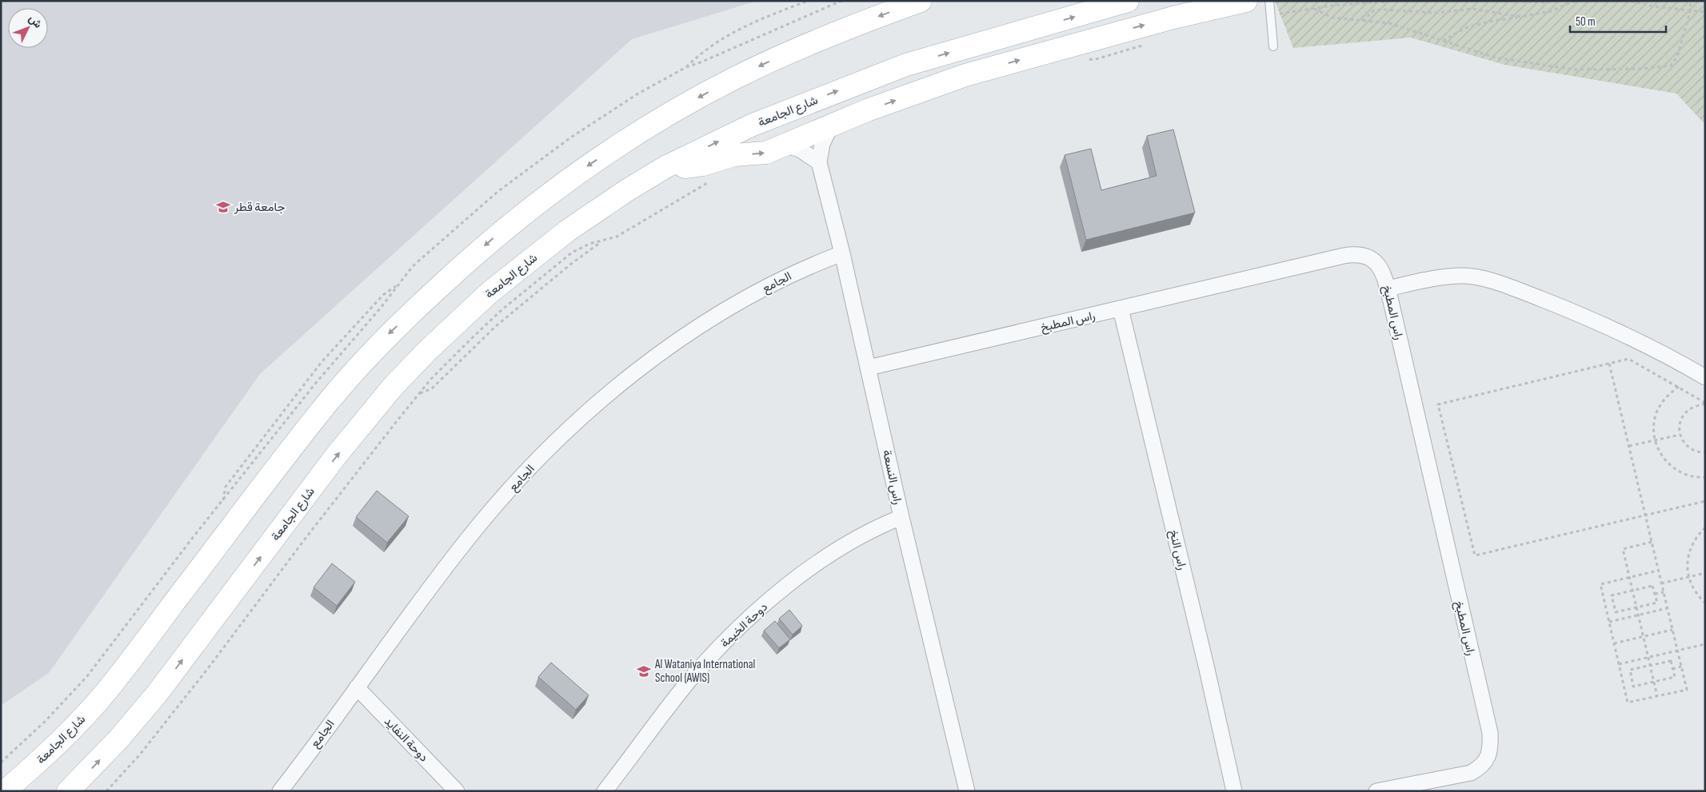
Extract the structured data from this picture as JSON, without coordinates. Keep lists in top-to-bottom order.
{
  "streets": {
    "main road": ["شارع الجامعة"],
    "street": [
      "الجامع",
      "راس المطبخ",
      "راس النسعة",
      "راس النخ",
      "دوحة الخيمة",
      "دوحة النفايد"
    ]
  },
  "crossings": [
    ["الجامع", "راس النسعة"],
    ["الجامع", "دوحة النفايد"],
    ["راس المطبخ", "راس النسعة"],
    ["راس المطبخ", "راس النخ"],
    ["راس النسعة", "دوحة الخيمة"]
  ],
  "places": {
    "school or university": ["جامعة قطر", "Al Wataniya International School (AWIS)"]
  },
  "scale_bar": "50 m",
  "north": "top right"
}
